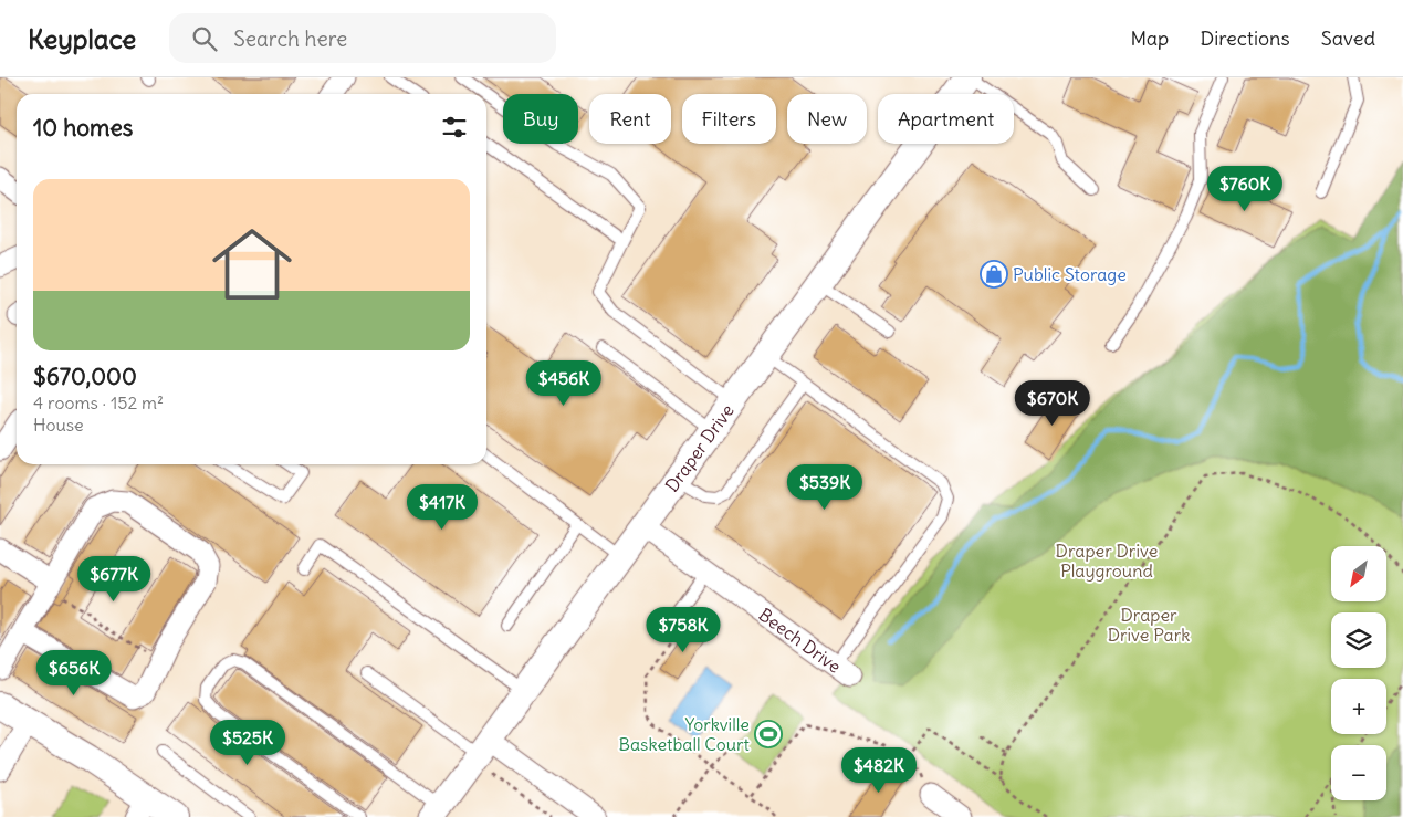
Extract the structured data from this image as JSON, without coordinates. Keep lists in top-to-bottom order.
{
  "streets": {
    "street": ["Draper Drive", "Beech Drive"]
  },
  "crossings": [
    ["Draper Drive", "Beech Drive"]
  ],
  "parks": ["Draper Drive Playground", "Draper Drive Park"],
  "places": {
    "shop": ["Public Storage"],
    "sports": ["Yorkville Basketball Court"]
  },
  "north": "bottom left",
  "page": {
    "header": "Keyplace",
    "search": "Search here",
    "nav": ["Map", "Directions", "Saved"],
    "chip": [
      "Buy",
      "Rent",
      "Filters",
      "New",
      "Apartment"
    ],
    "heading": "10 homes",
    "list": [
      {
        "name": "$670,000",
        "note": "4 rooms · 152 m² · House"
      }
    ],
    "price": [
      "$760K",
      "$456K",
      "$670K",
      "$539K",
      "$417K",
      "$677K",
      "$758K",
      "$656K",
      "$525K",
      "$482K"
    ],
    "map_buttons": ["+", "−"]
  }
}
